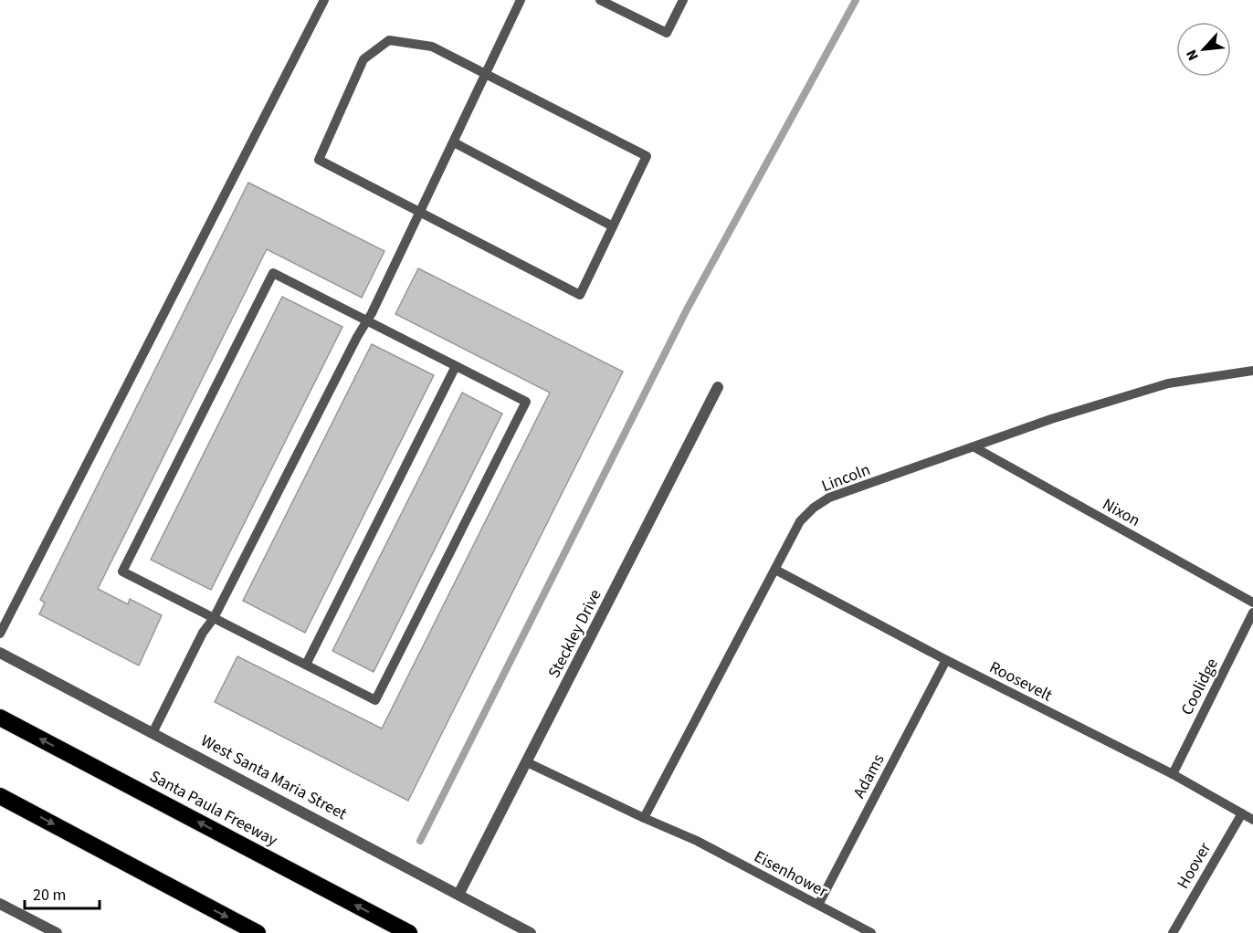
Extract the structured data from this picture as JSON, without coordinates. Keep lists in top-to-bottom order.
{
  "streets": {
    "highway": ["Santa Paula Freeway"],
    "street": ["Steckley Drive", "West Santa Maria Street"],
    "lane": [
      "Lincoln",
      "Nixon",
      "Roosevelt",
      "Coolidge",
      "Adams",
      "Hoover",
      "Eisenhower"
    ]
  },
  "crossings": [
    ["Lincoln", "Nixon"],
    ["Lincoln", "Roosevelt"],
    ["Lincoln", "Eisenhower"],
    ["Steckley Drive", "West Santa Maria Street"],
    ["Roosevelt", "Coolidge"],
    ["Roosevelt", "Adams"],
    ["Roosevelt", "Hoover"],
    ["Adams", "Eisenhower"]
  ],
  "scale_bar": "20 m",
  "north": "bottom left"
}
